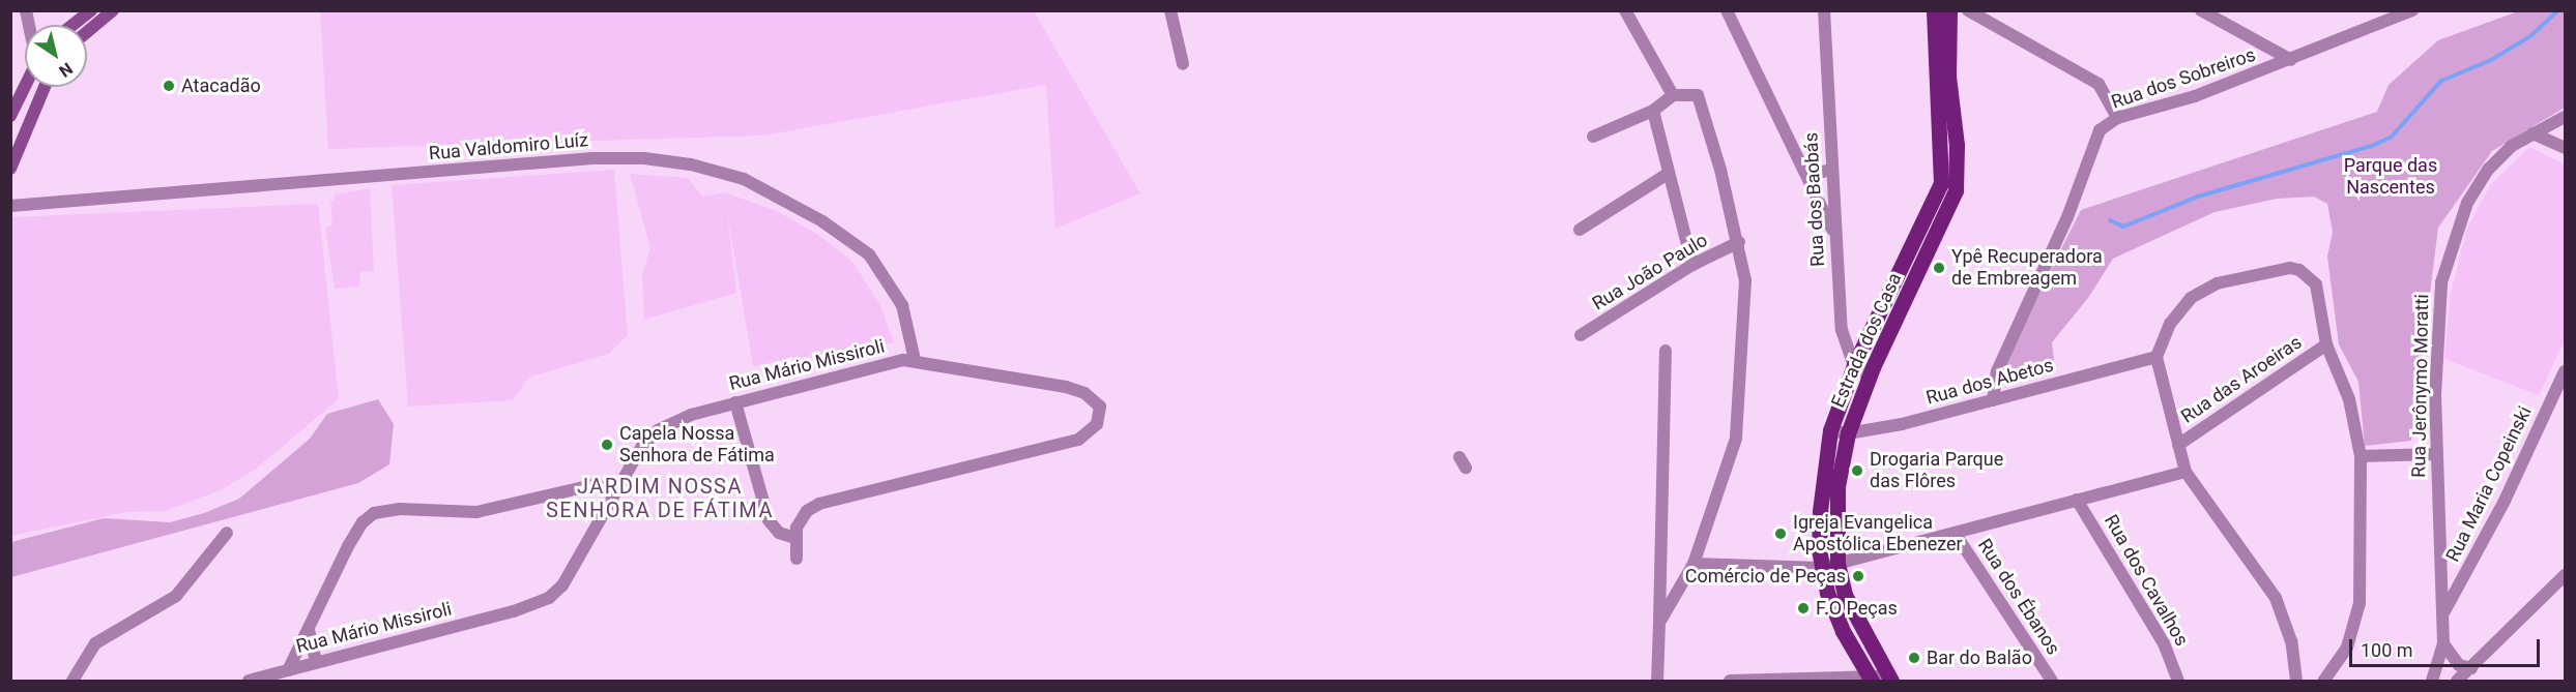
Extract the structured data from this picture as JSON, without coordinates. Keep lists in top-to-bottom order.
{
  "streets": {
    "main road": ["Estrada dos Casa"],
    "street": [
      "Rua dos Sobreiros",
      "Rua Valdomiro Luíz",
      "Rua dos Baobás",
      "Rua João Paulo",
      "Rua Mário Missiroli",
      "Rua das Aroeiras",
      "Rua dos Abetos",
      "Rua Jerônymo Moratti",
      "Rua Maria Copeinski",
      "Rua dos Cavalhos",
      "Rua dos Ébanos"
    ]
  },
  "crossings": [
    ["Rua dos Sobreiros", "Rua dos Abetos"],
    ["Rua Valdomiro Luíz", "Rua Mário Missiroli"],
    ["Rua dos Baobás", "Estrada dos Casa"],
    ["Estrada dos Casa", "Rua dos Abetos"],
    ["Rua Jerônymo Moratti", "Rua Maria Copeinski"]
  ],
  "districts": ["JARDIM NOSSA SENHORA DE FÁTIMA"],
  "parks": ["Parque das Nascentes"],
  "places": [
    "Atacadão",
    "Ypê Recuperadora de Embreagem",
    "Capela Nossa Senhora de Fátima",
    "Drogaria Parque das Flôres",
    "Igreja Evangelica Apostólica Ebenezer",
    "Comércio de Peças",
    "F.O Peças",
    "Bar do Balão"
  ],
  "scale_bar": "100 m",
  "north": "bottom right"
}
